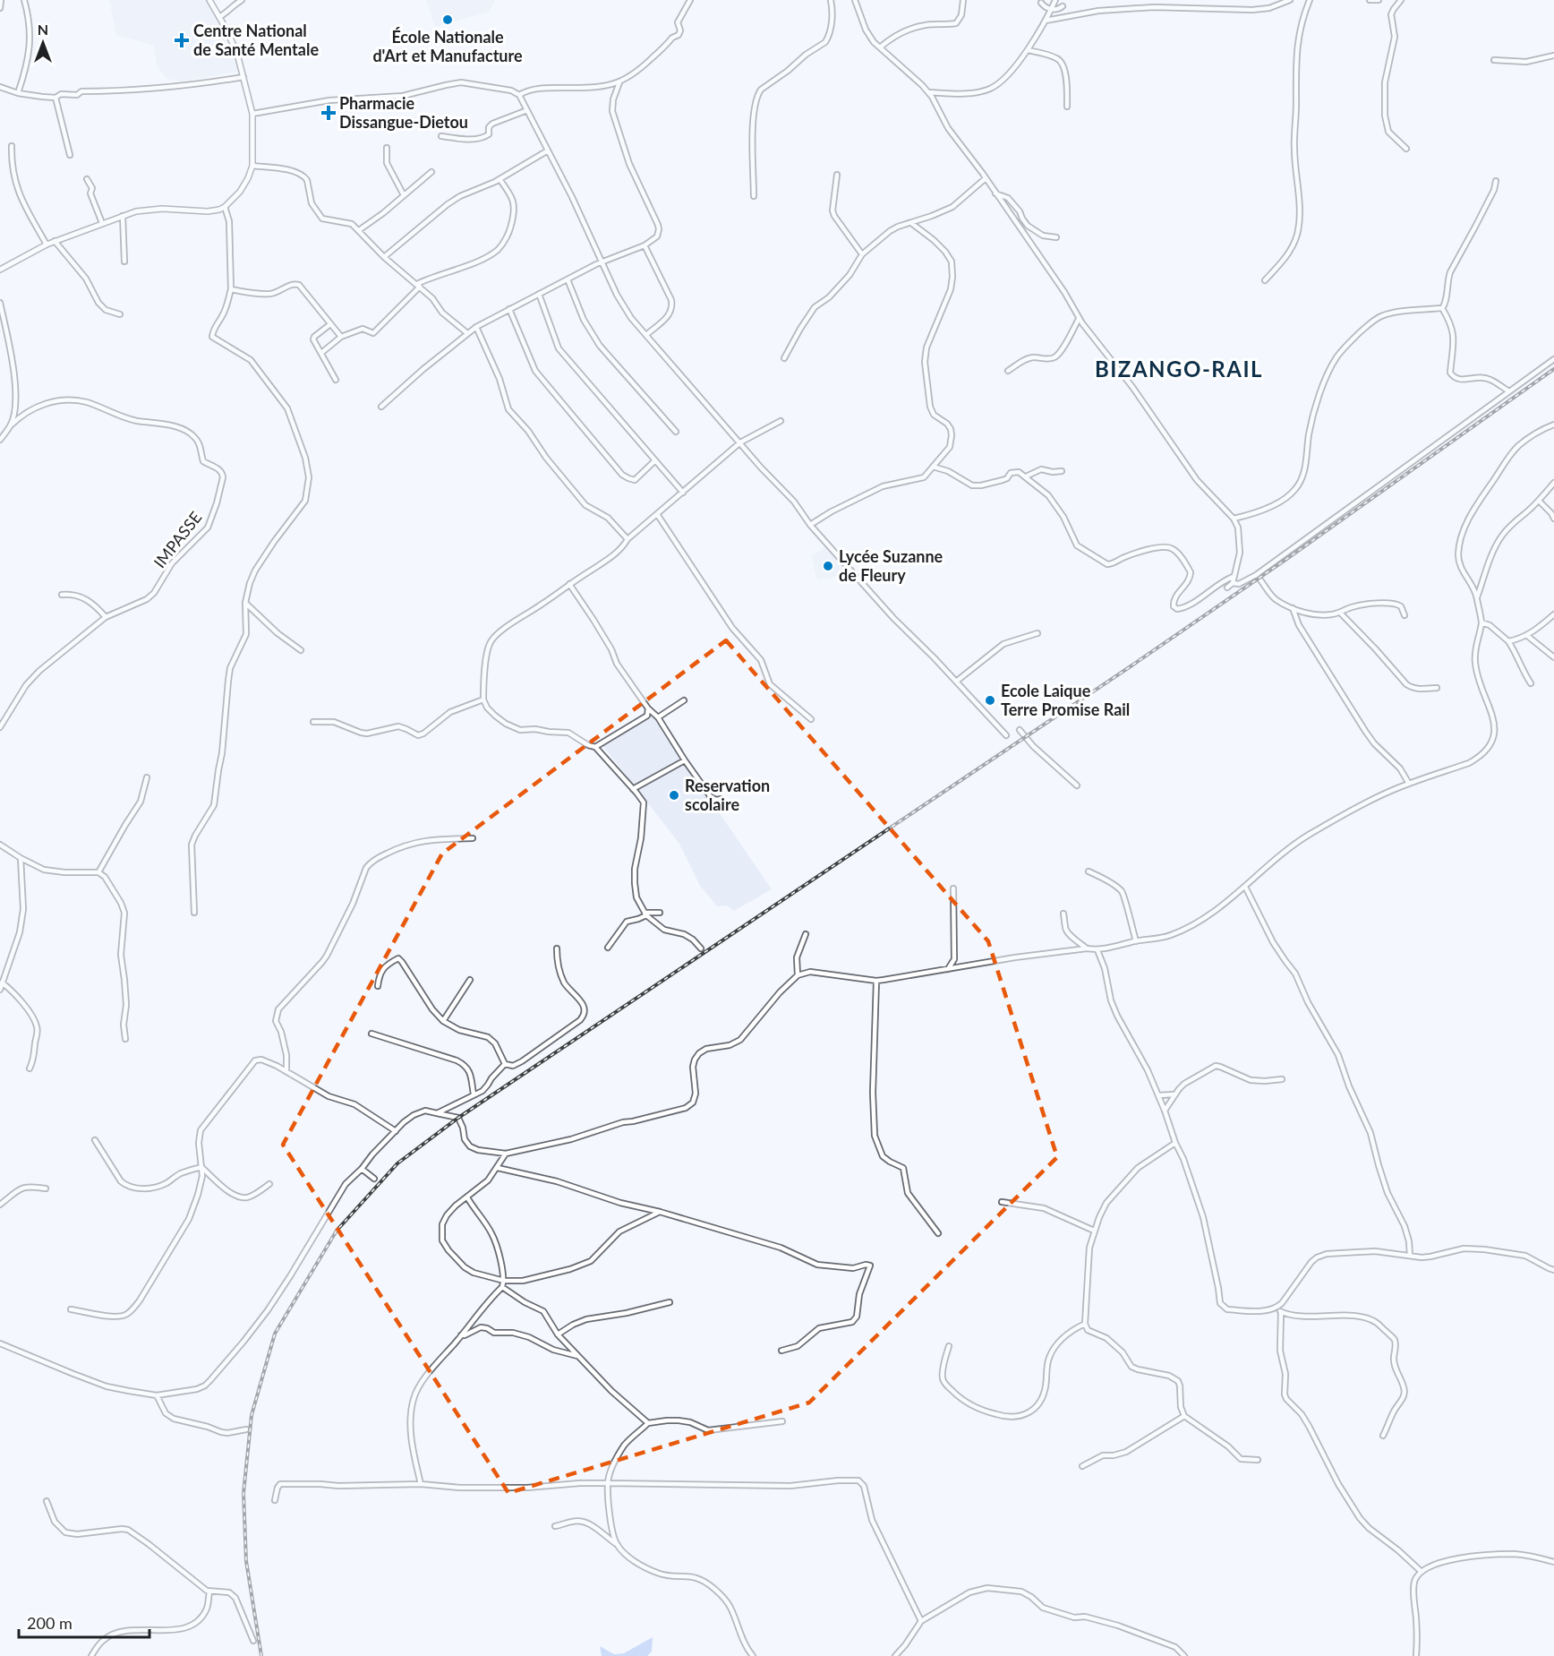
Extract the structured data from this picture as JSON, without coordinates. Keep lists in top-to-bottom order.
{
  "streets": {
    "street": ["IMPASSE"]
  },
  "districts": ["BIZANGO-RAIL"],
  "places": {
    "other": [
      "École Nationale d'Art et Manufacture",
      "Lycée Suzanne de Fleury",
      "Ecole Laique Terre Promise Rail",
      "Reservation scolaire"
    ],
    "health": ["Centre National de Santé Mentale", "Pharmacie Dissangue-Dietou"]
  },
  "scale_bar": "200 m",
  "north": "top"
}
